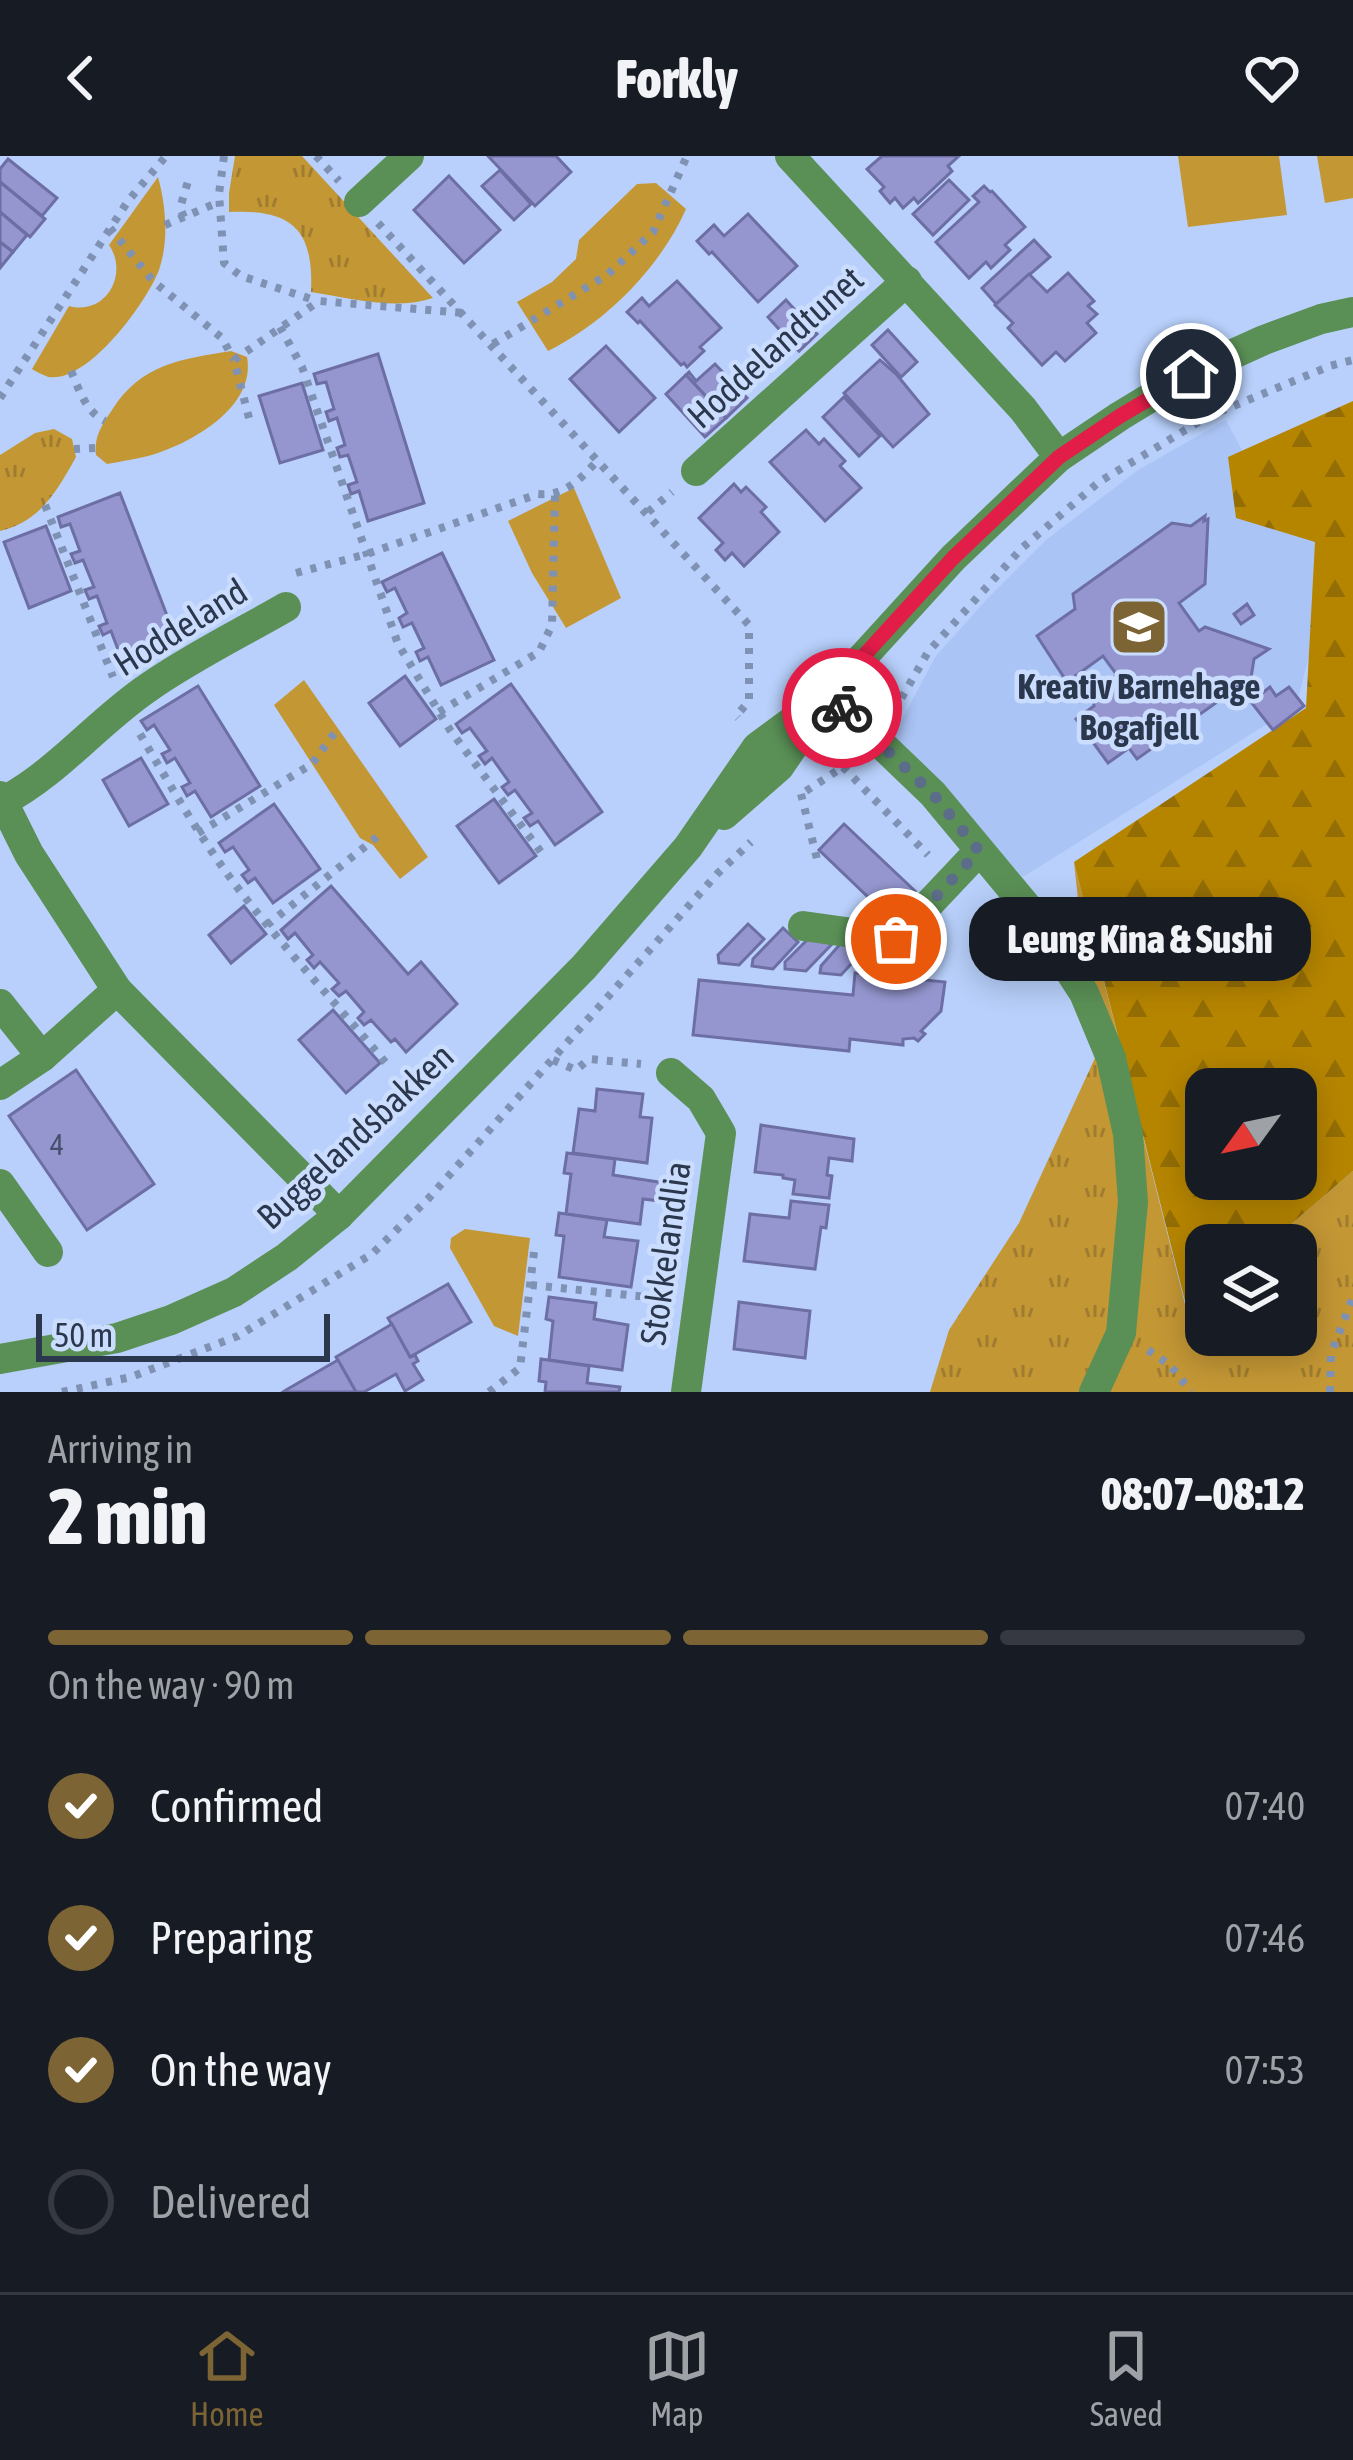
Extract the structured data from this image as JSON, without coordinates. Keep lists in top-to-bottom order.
{
  "streets": {
    "street": [
      "Hoddelandtunet",
      "Hoddeland",
      "Buggelandsbakken",
      "Stokkelandlia"
    ]
  },
  "crossings": [
    ["Hoddelandtunet", "Buggelandsbakken"],
    ["Hoddeland", "Buggelandsbakken"]
  ],
  "places": {
    "school or university": ["Kreativ Barnehage Bogafjell"],
    "other": ["Leung Kina & Sushi"]
  },
  "house_numbers": ["4"],
  "scale_bar": "50 m",
  "north": "bottom left",
  "page": {
    "header": "Forkly",
    "bubble": "Leung Kina & Sushi",
    "scale": "50 m",
    "heading": ["2 min", "Arriving in", "08:07–08:12"],
    "bar": "On the way · 90 m",
    "list": [
      ["Confirmed", "07:40"],
      ["Preparing", "07:46"],
      ["On the way", "07:53"],
      "Delivered"
    ],
    "tabs": ["Home", "Map", "Saved"]
  }
}
